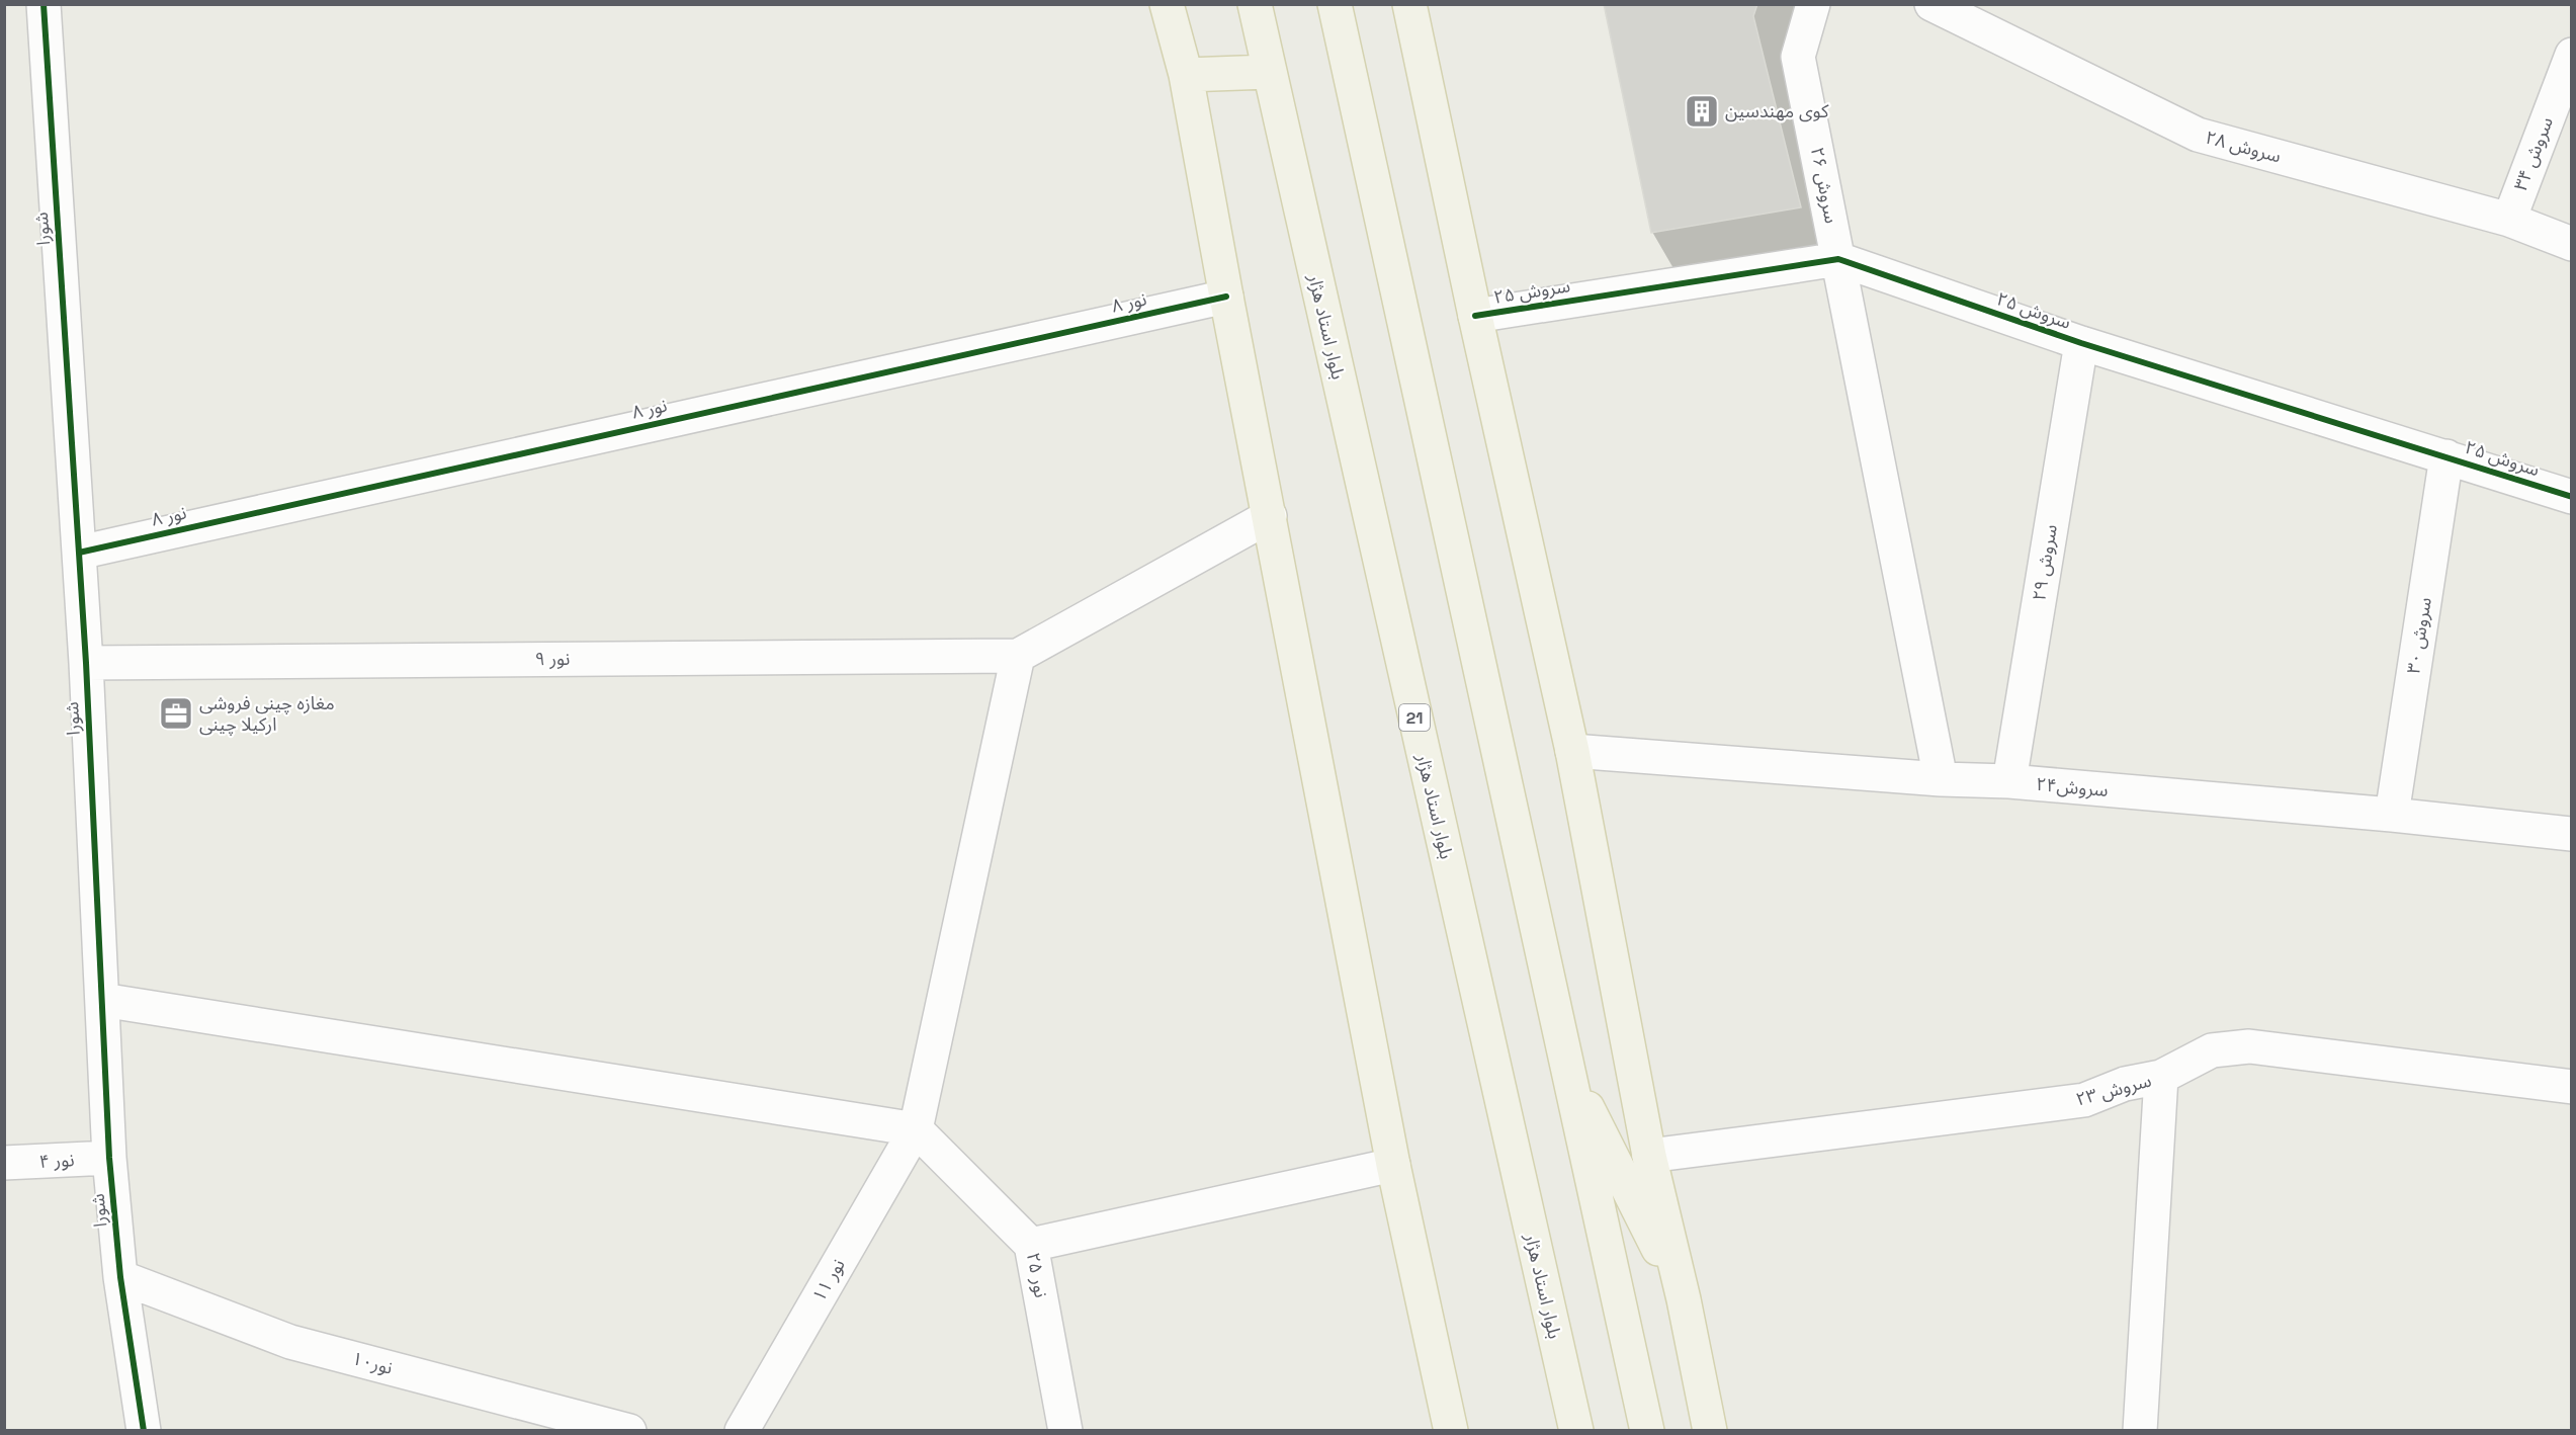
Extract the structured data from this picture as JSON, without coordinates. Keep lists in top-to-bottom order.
{
  "streets": {
    "main road": ["بلوار استاد هژار", "21"],
    "street": [
      "سروش ۲۸",
      "سروش ۳۴",
      "سروش ۲۶",
      "شورا",
      "سروش ۲۵",
      "نور ۸",
      "سروش ۲۹",
      "سروش ۳۰",
      "نور ۹",
      "سروش۲۴",
      "سروش ۲۳",
      "نور ۴",
      "نور ۲۵",
      "نور ۱۱",
      "نور۱۰"
    ]
  },
  "crossings": [
    ["سروش ۲۸", "سروش ۳۴"],
    ["سروش ۲۶", "سروش ۲۵"],
    ["سروش ۲۶", "سروش۲۴"],
    ["شورا", "نور ۸"],
    ["شورا", "نور ۹"],
    ["شورا", "نور ۴"],
    ["شورا", "نور۱۰"],
    ["سروش ۲۵", "سروش ۲۹"],
    ["سروش ۲۵", "سروش ۳۰"],
    ["سروش ۲۹", "سروش۲۴"],
    ["سروش ۳۰", "سروش۲۴"],
    ["نور ۹", "نور ۱۱"],
    ["نور ۲۵", "نور ۱۱"]
  ],
  "places": {
    "building": ["کوی مهندسین"],
    "office": ["مغازه چینی فروشی ارکیلا چینی"]
  }
}
